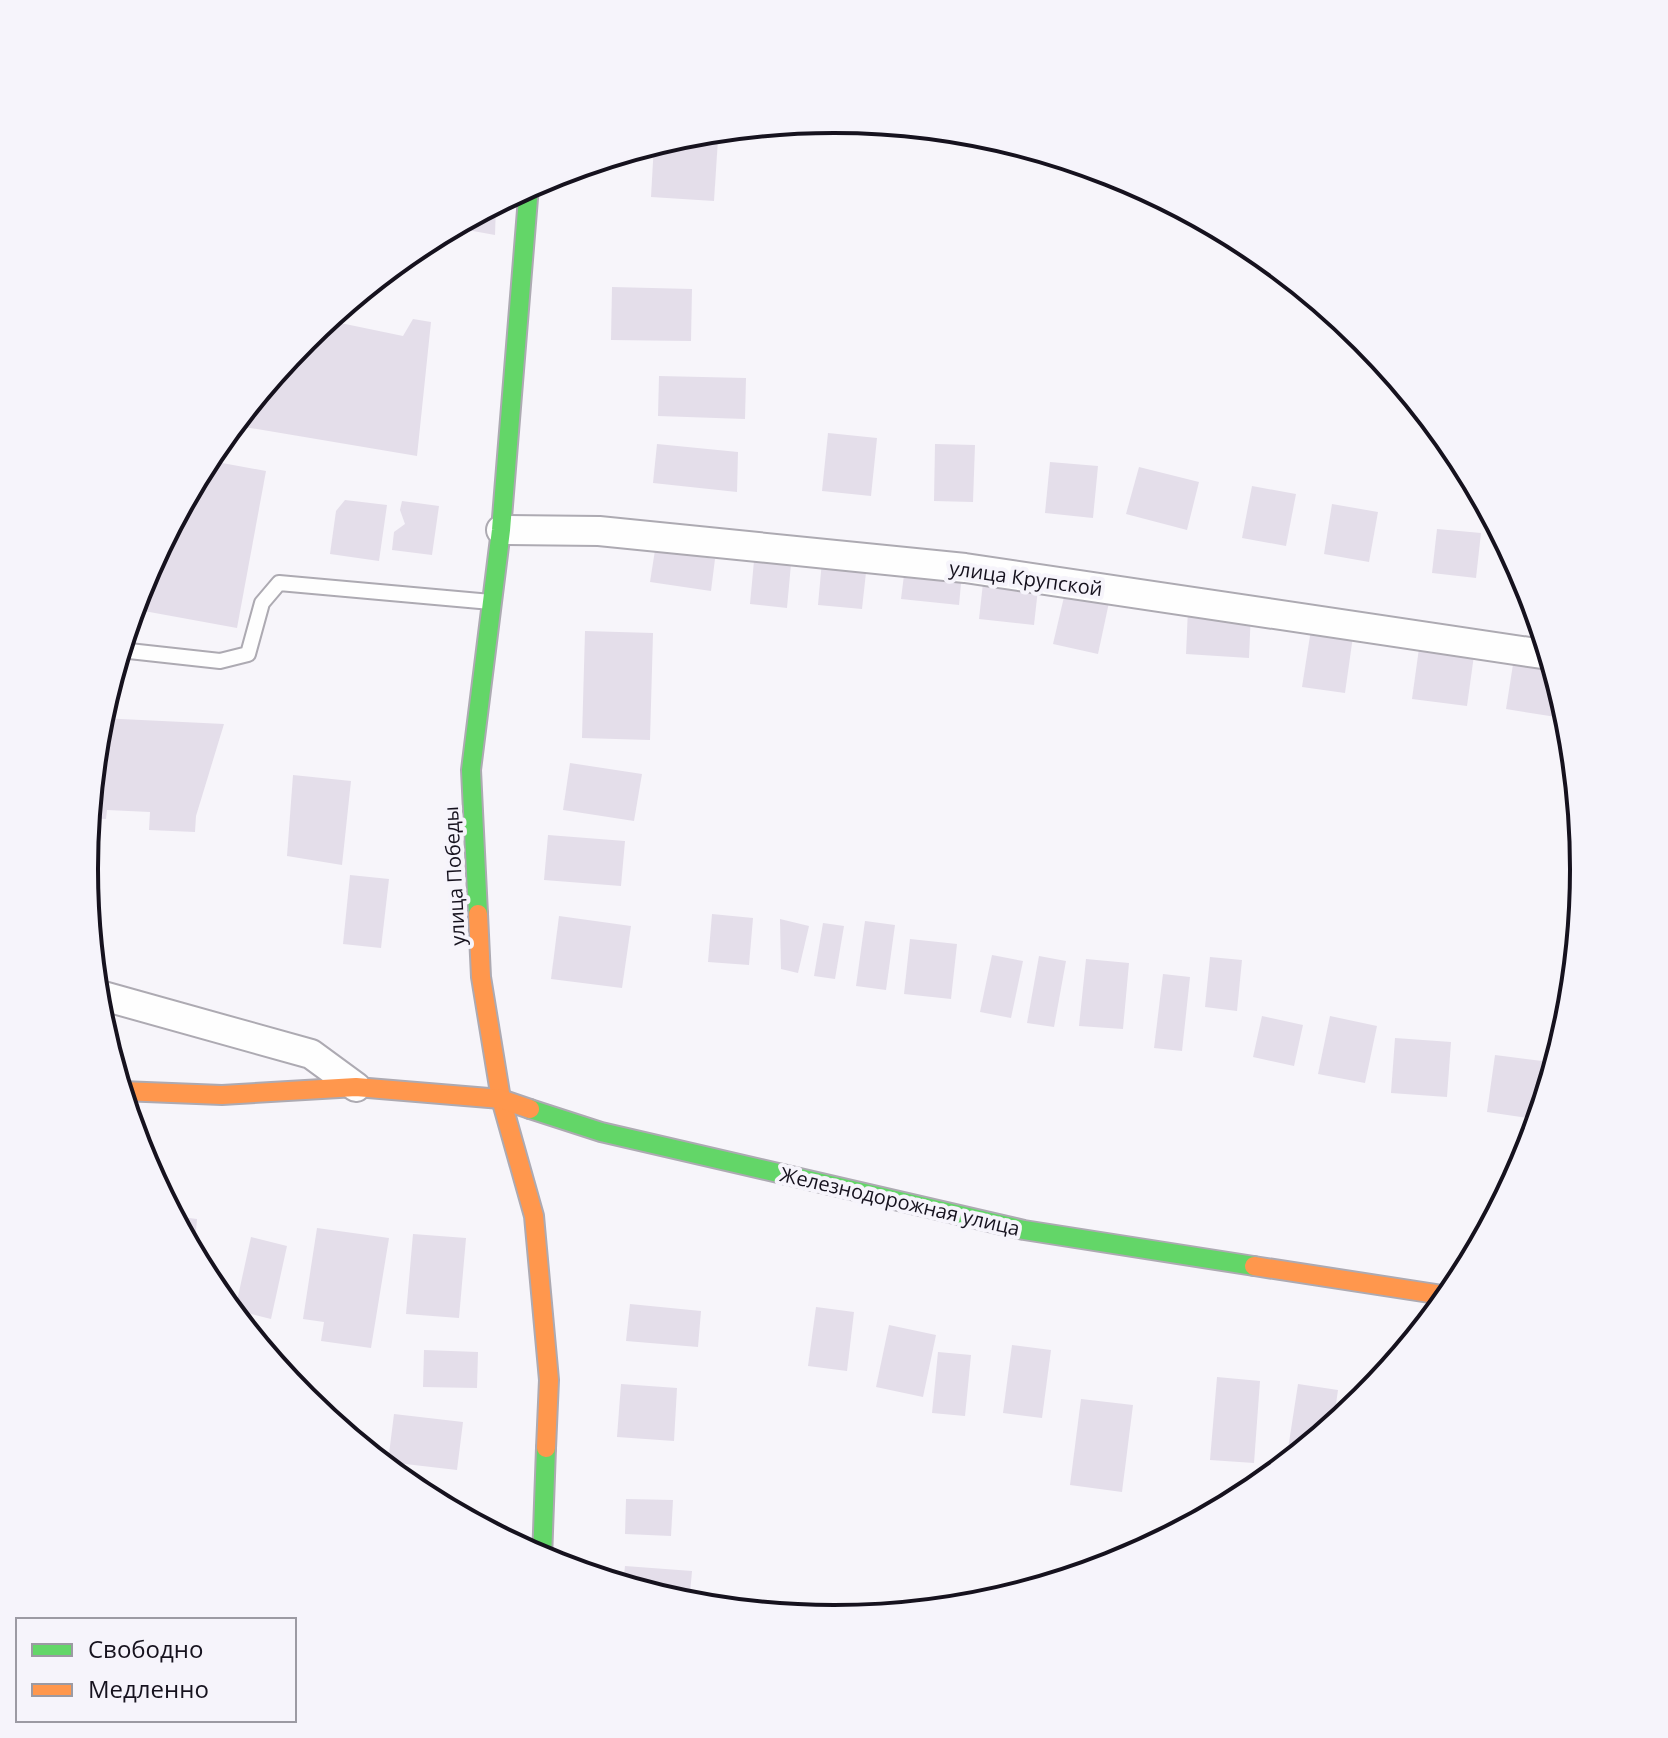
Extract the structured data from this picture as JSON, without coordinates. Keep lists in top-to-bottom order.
{
  "streets": {
    "street": ["улица Крупской", "улица Победы", "Железнодорожная улица"]
  },
  "crossings": [
    ["улица Крупской", "улица Победы"],
    ["улица Победы", "Железнодорожная улица"]
  ],
  "legend": ["Свободно", "Медленно"]
}
